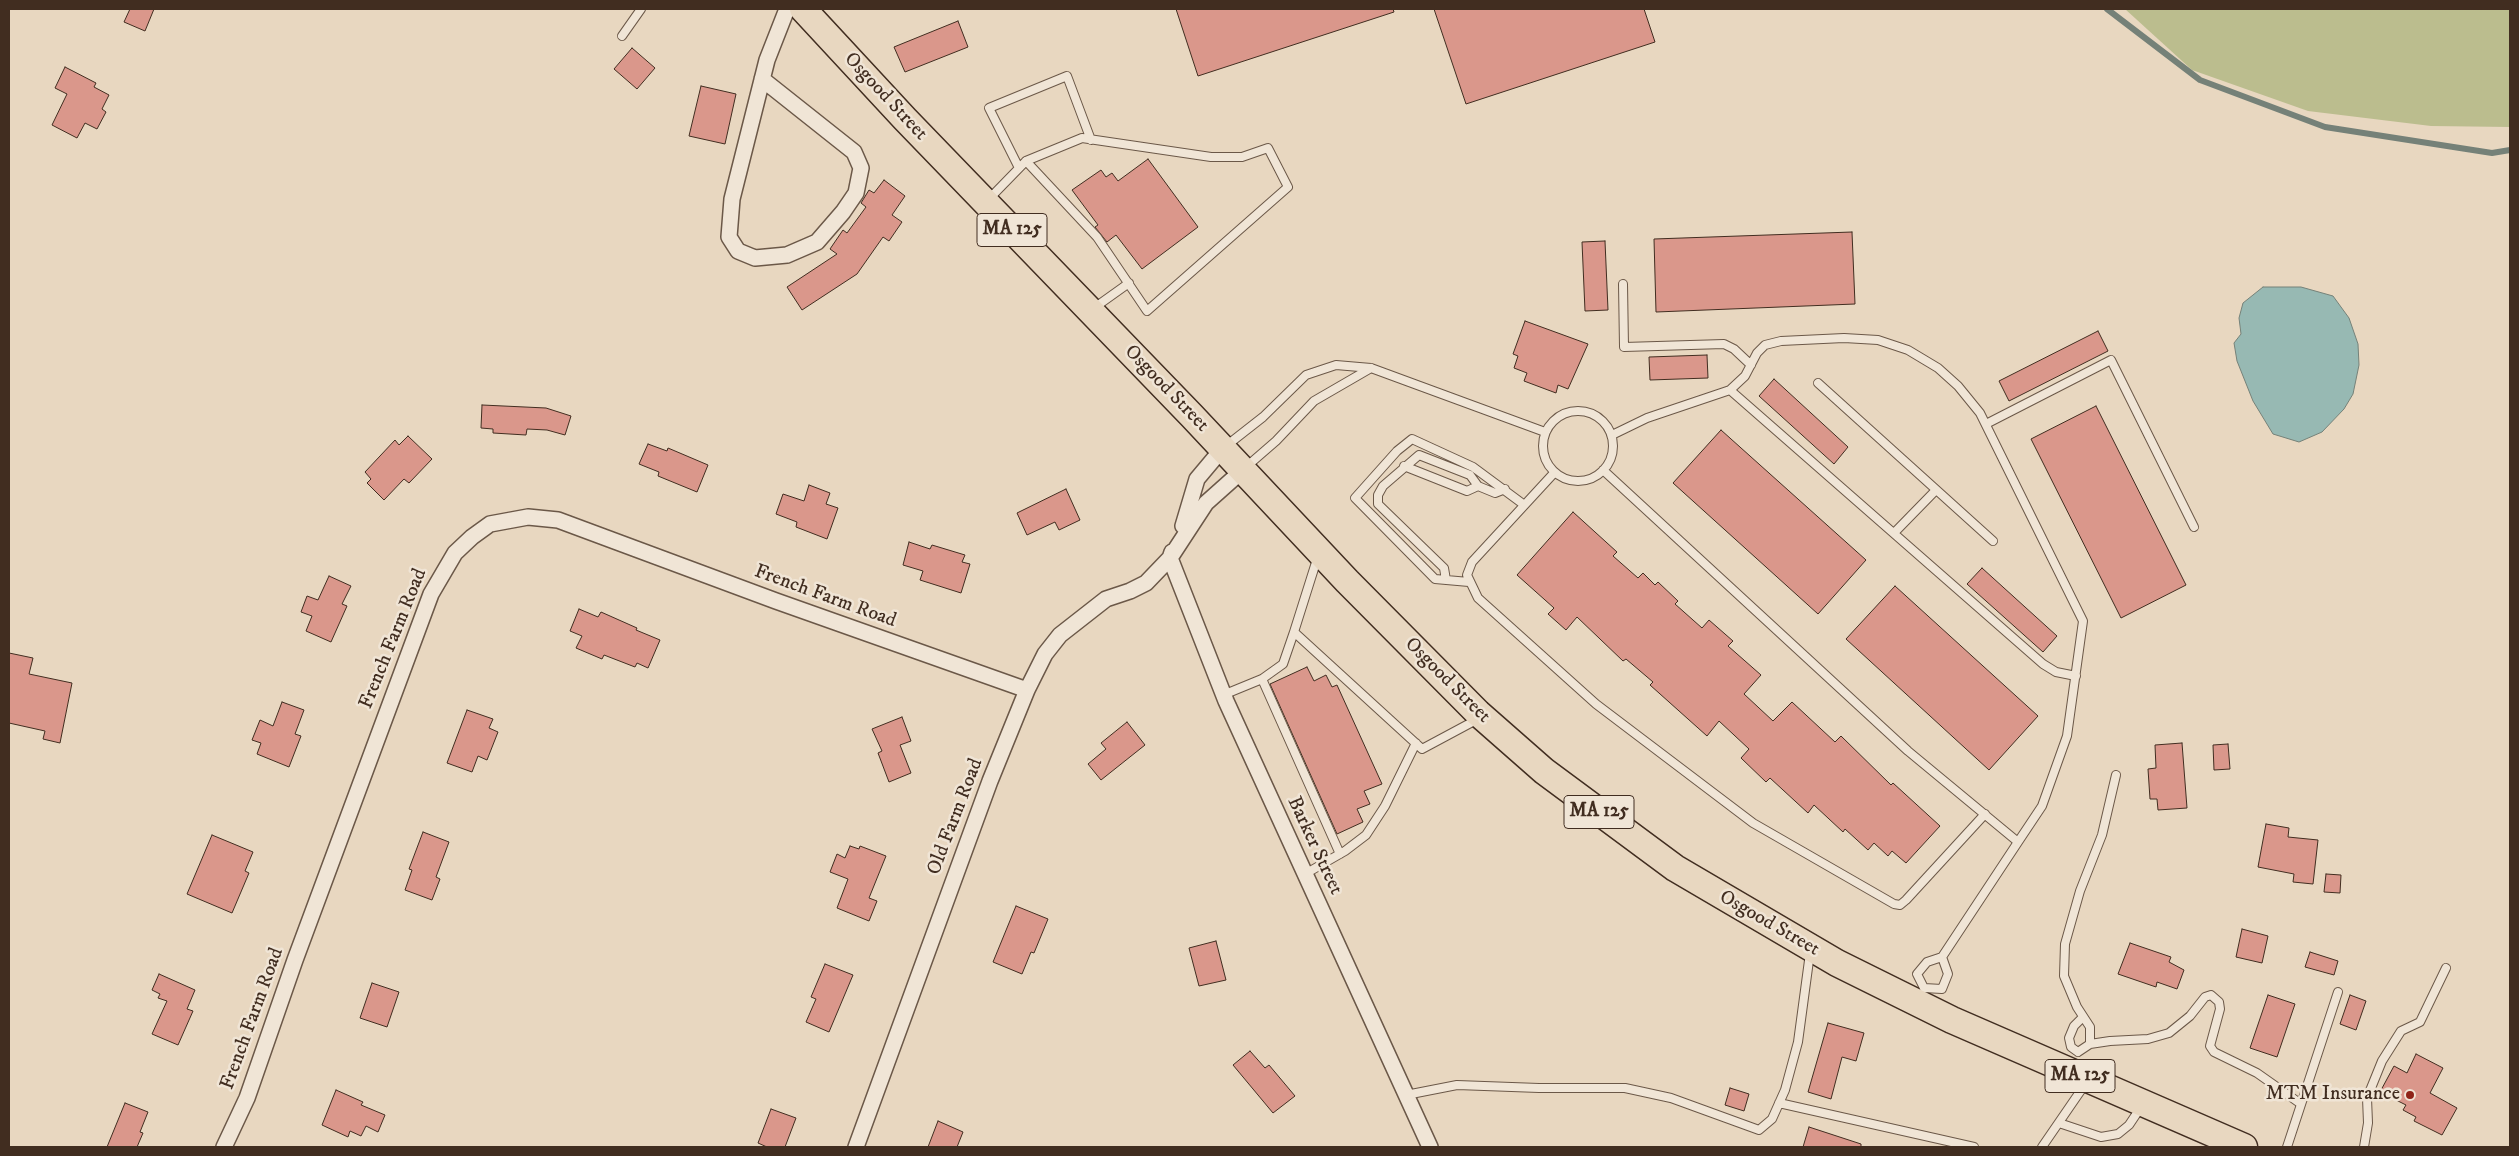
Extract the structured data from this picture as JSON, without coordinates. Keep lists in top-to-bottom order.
{
  "streets": {
    "highway": ["Osgood Street", "MA 125"],
    "street": ["French Farm Road", "Old Farm Road", "Barker Street"]
  },
  "crossings": [
    ["French Farm Road", "Old Farm Road"],
    ["Old Farm Road", "Barker Street"]
  ],
  "places": ["MTM Insurance"]
}
